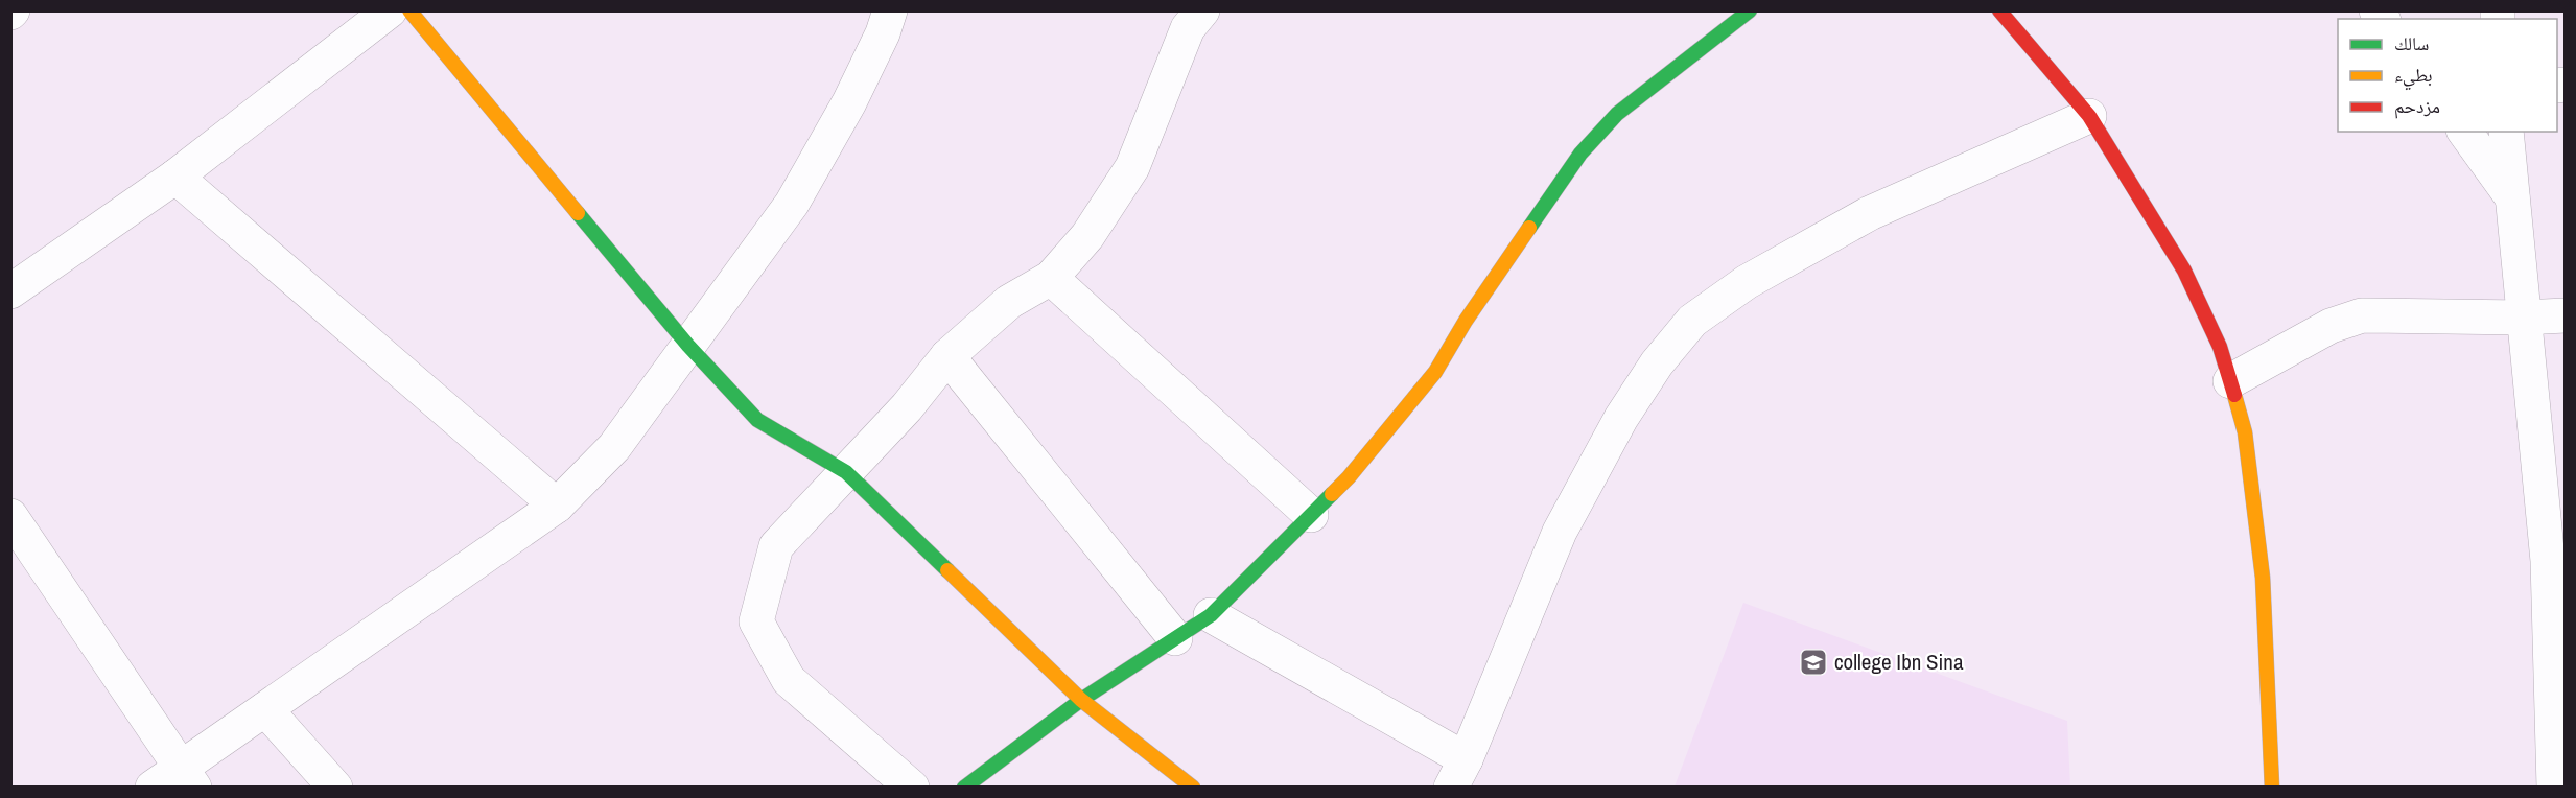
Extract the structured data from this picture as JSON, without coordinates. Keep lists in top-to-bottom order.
{
  "places": {
    "school or university": ["college Ibn Sina"]
  },
  "legend": ["سالك", "بطيء", "مزدحم"]
}
